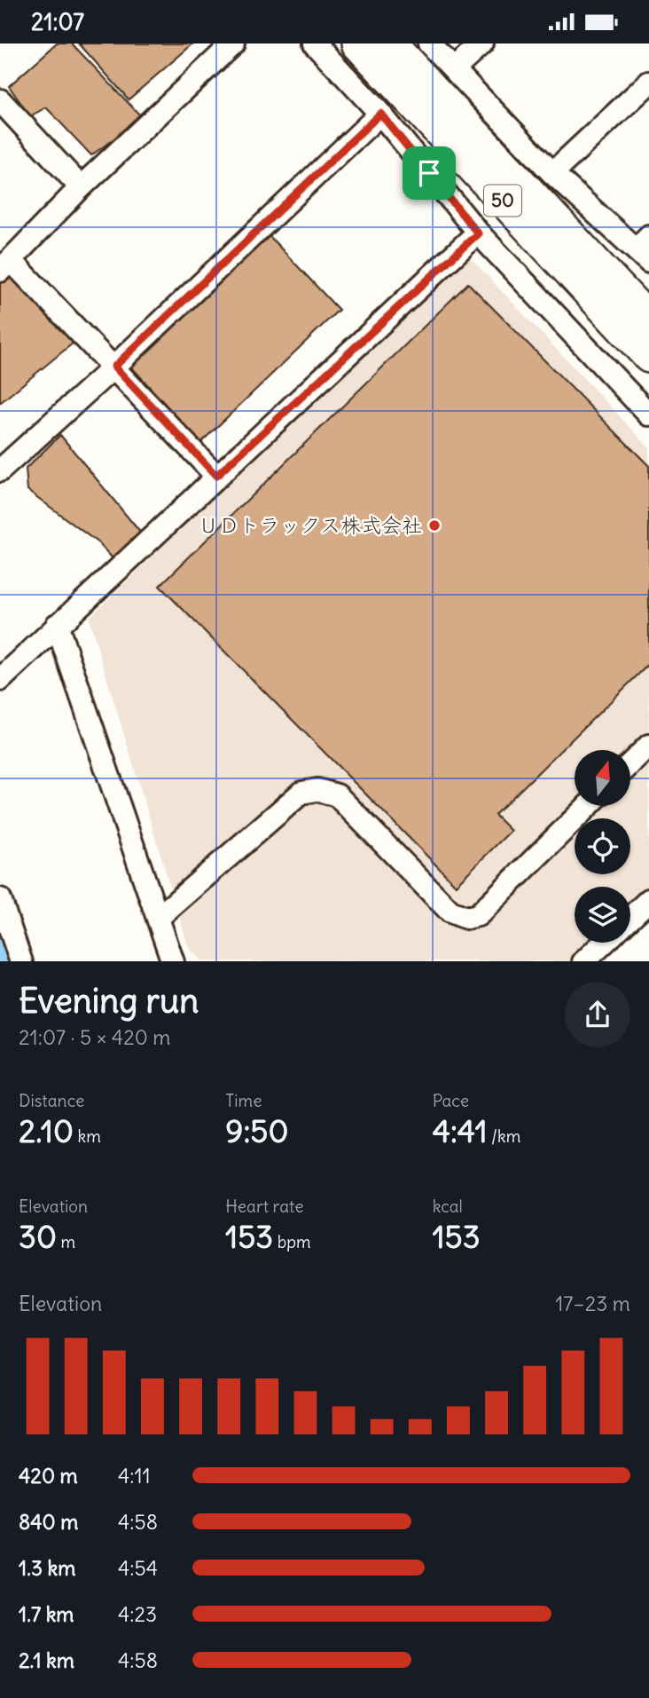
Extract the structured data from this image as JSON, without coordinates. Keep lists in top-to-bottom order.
{
  "streets": {
    "highway": ["50"]
  },
  "places": ["ＵＤトラックス株式会社"],
  "north": "top",
  "page": {
    "status": "21:07",
    "heading": ["Evening run", "21:07 · 5 × 420 m"],
    "stats": [
      ["Distance", "2.10 km"],
      ["Time", "9:50"],
      ["Pace", "4:41 /km"],
      ["Elevation", "30 m"],
      ["Heart rate", "153 bpm"],
      ["kcal", "153"]
    ],
    "chart": ["Elevation", "17–23 m"],
    "list": [
      {
        "name": "420 m",
        "note": "4:11"
      },
      {
        "name": "840 m",
        "note": "4:58"
      },
      {
        "name": "1.3 km",
        "note": "4:54"
      },
      {
        "name": "1.7 km",
        "note": "4:23"
      },
      {
        "name": "2.1 km",
        "note": "4:58"
      }
    ]
  }
}
